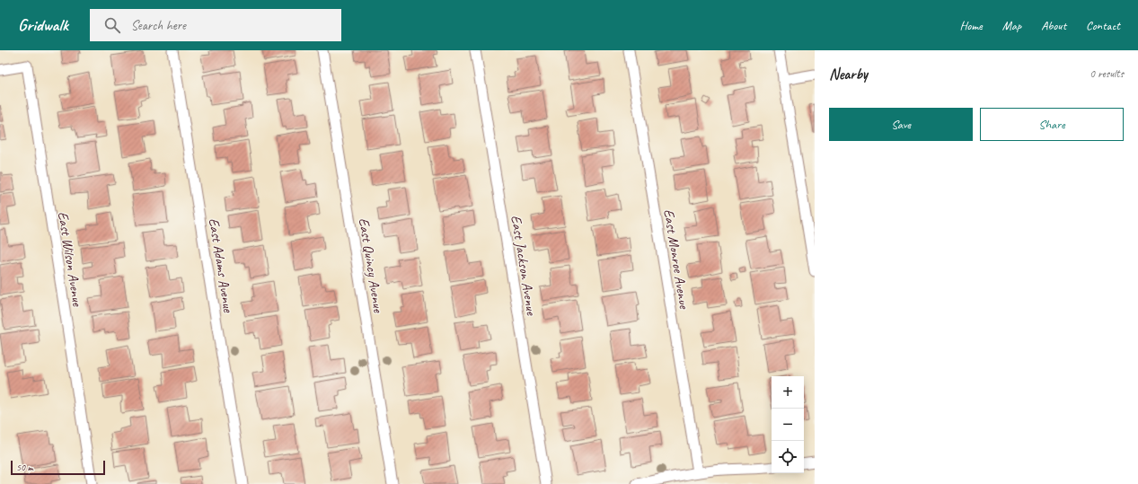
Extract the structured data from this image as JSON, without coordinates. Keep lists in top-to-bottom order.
{
  "streets": {
    "street": [
      "East Wilson Avenue",
      "East Monroe Avenue",
      "East Adams Avenue",
      "East Quincy Avenue",
      "East Jackson Avenue"
    ]
  },
  "scale_bar": "50 m",
  "page": {
    "header": "Gridwalk",
    "search": "Search here",
    "nav": [
      "Home",
      "Map",
      "About",
      "Contact"
    ],
    "heading": ["Nearby", "0 results"],
    "buttons": ["Save", "Share"],
    "map_buttons": ["+", "−"],
    "scale": "50 m"
  }
}
